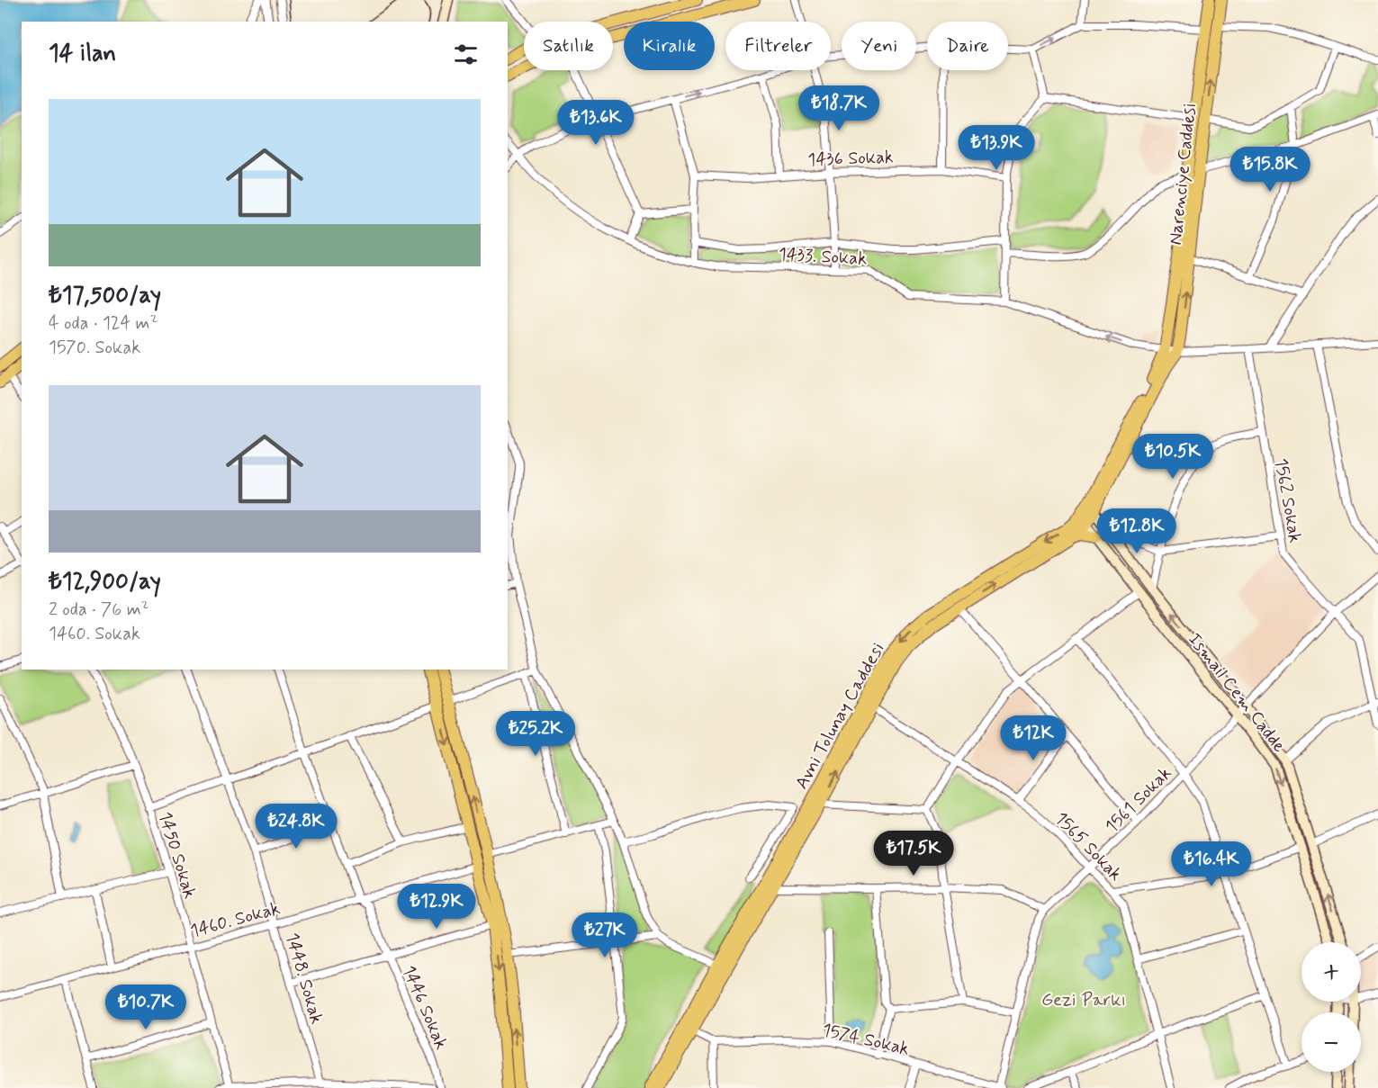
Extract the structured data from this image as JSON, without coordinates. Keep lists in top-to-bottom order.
{
  "streets": {
    "main road": ["Narenciye Caddesi", "Ismail Cem Cadde", "Avni Tolunay Caddesi"],
    "street": [
      "1436 Sokak",
      "1433. Sokak",
      "1562 Sokak",
      "1561 Sokak",
      "1565 Sokak",
      "1450 Sokak",
      "1460. Sokak",
      "1448. Sokak",
      "1446 Sokak",
      "1574 Sokak"
    ]
  },
  "crossings": [
    ["Narenciye Caddesi", "1433. Sokak"],
    ["Narenciye Caddesi", "Avni Tolunay Caddesi"],
    ["1433. Sokak", "Avni Tolunay Caddesi"],
    ["1562 Sokak", "1561 Sokak"],
    ["Ismail Cem Cadde", "Avni Tolunay Caddesi"],
    ["Ismail Cem Cadde", "1561 Sokak"],
    ["Avni Tolunay Caddesi", "1565 Sokak"],
    ["Avni Tolunay Caddesi", "1574 Sokak"],
    ["1561 Sokak", "1565 Sokak"],
    ["1561 Sokak", "1574 Sokak"],
    ["1450 Sokak", "1460. Sokak"],
    ["1460. Sokak", "1448. Sokak"],
    ["1460. Sokak", "1446 Sokak"]
  ],
  "parks": ["Gezi Parkı"],
  "page": {
    "chip": [
      "Satılık",
      "Kiralık",
      "Filtreler",
      "Yeni",
      "Daire"
    ],
    "heading": "14 ilan",
    "price": [
      "₺18.7K",
      "₺13.6K",
      "₺13.9K",
      "₺15.8K",
      "₺10.5K",
      "₺12.8K",
      "₺25.2K",
      "₺12K",
      "₺24.8K",
      "₺17.5K",
      "₺16.4K",
      "₺12.9K",
      "₺27K",
      "₺10.7K"
    ],
    "list": [
      {
        "name": "₺17,500/ay",
        "note": "4 oda · 124 m² · 1570. Sokak"
      },
      {
        "name": "₺12,900/ay",
        "note": "2 oda · 76 m² · 1460. Sokak"
      }
    ],
    "map_buttons": ["+", "−"]
  }
}
